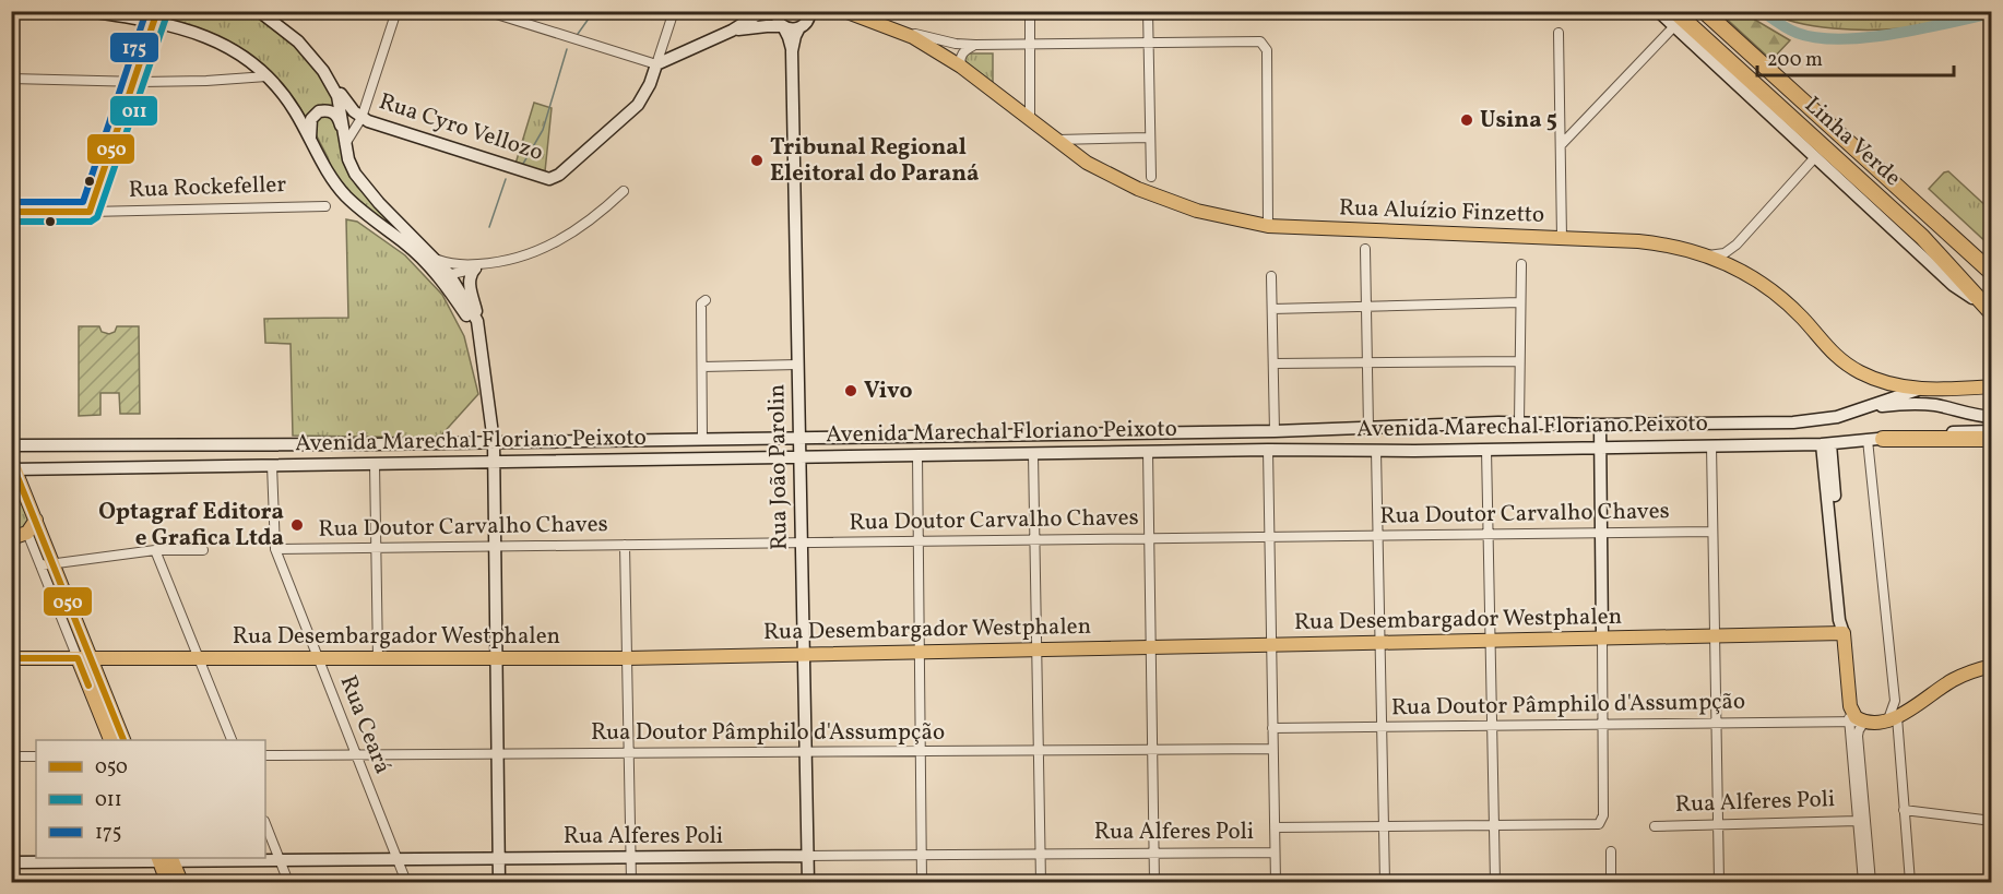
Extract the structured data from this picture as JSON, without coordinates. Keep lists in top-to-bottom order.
{
  "streets": {
    "highway": ["Linha Verde"],
    "main road": ["Rua Aluízio Finzetto", "Rua Desembargador Westphalen"],
    "street": [
      "Rua Cyro Vellozo",
      "Rua Rockefeller",
      "Avenida Marechal Floriano Peixoto",
      "Rua João Parolin",
      "Rua Doutor Carvalho Chaves",
      "Rua Doutor Pâmphilo d'Assumpção",
      "Rua Ceará",
      "Rua Alferes Poli"
    ]
  },
  "crossings": [
    ["Rua Aluízio Finzetto", "Avenida Marechal Floriano Peixoto"],
    ["Avenida Marechal Floriano Peixoto", "Rua João Parolin"],
    ["Avenida Marechal Floriano Peixoto", "Rua Ceará"],
    ["Rua João Parolin", "Rua Doutor Carvalho Chaves"],
    ["Rua João Parolin", "Rua Desembargador Westphalen"],
    ["Rua João Parolin", "Rua Doutor Pâmphilo d'Assumpção"],
    ["Rua João Parolin", "Rua Alferes Poli"],
    ["Rua Doutor Carvalho Chaves", "Rua Ceará"],
    ["Rua Desembargador Westphalen", "Rua Ceará"],
    ["Rua Doutor Pâmphilo d'Assumpção", "Rua Alferes Poli"],
    ["Rua Ceará", "Rua Alferes Poli"]
  ],
  "places": [
    "Usina 5",
    "Tribunal Regional Eleitoral do Paraná",
    "Vivo",
    "Optagraf Editora e Grafica Ltda"
  ],
  "lines": ["transit line 050", "transit line 175", "transit line 011"],
  "legend": ["050", "011", "175"],
  "scale_bar": "200 m"
}
